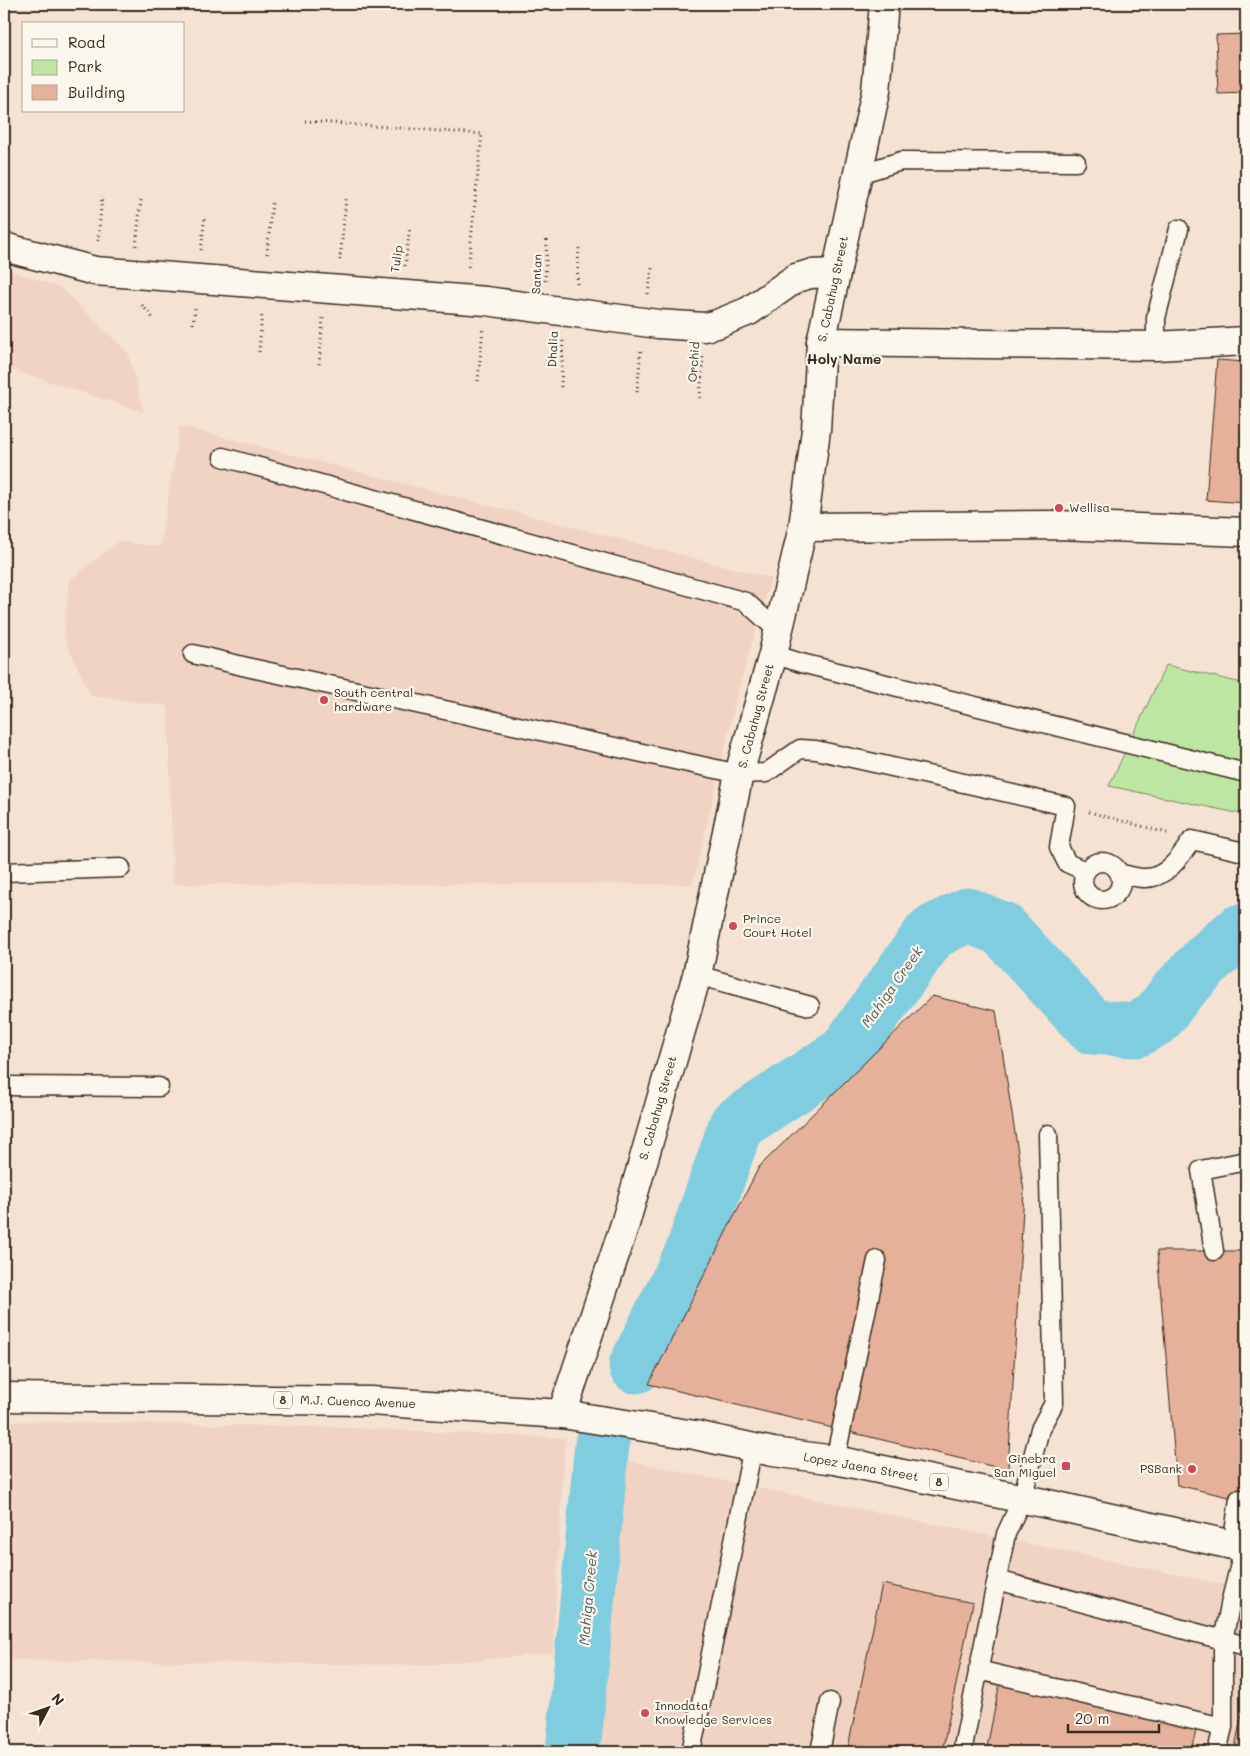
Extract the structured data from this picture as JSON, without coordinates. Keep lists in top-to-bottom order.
{
  "streets": {
    "street": [
      "S. Cabahug Street",
      "8",
      "M.J. Cuenco Avenue",
      "Lopez Jaena Street"
    ],
    "path": [
      "Tulip",
      "Santan",
      "Dhalia",
      "Orchid"
    ]
  },
  "crossings": [
    ["Santan", "Dhalia"],
    ["S. Cabahug Street", "M.J. Cuenco Avenue"],
    ["S. Cabahug Street", "Lopez Jaena Street"],
    ["M.J. Cuenco Avenue", "Lopez Jaena Street"]
  ],
  "districts": ["Holy Name"],
  "water": ["Mahiga Creek"],
  "places": {
    "other": [
      "Wellisa",
      "South central hardware",
      "Prince Court Hotel",
      "PSBank",
      "Innodata Knowledge Services"
    ],
    "transit": ["Ginebra San Miguel"]
  },
  "legend": ["Road", "Park", "Building"],
  "scale_bar": "20 m",
  "north": "top right"
}
